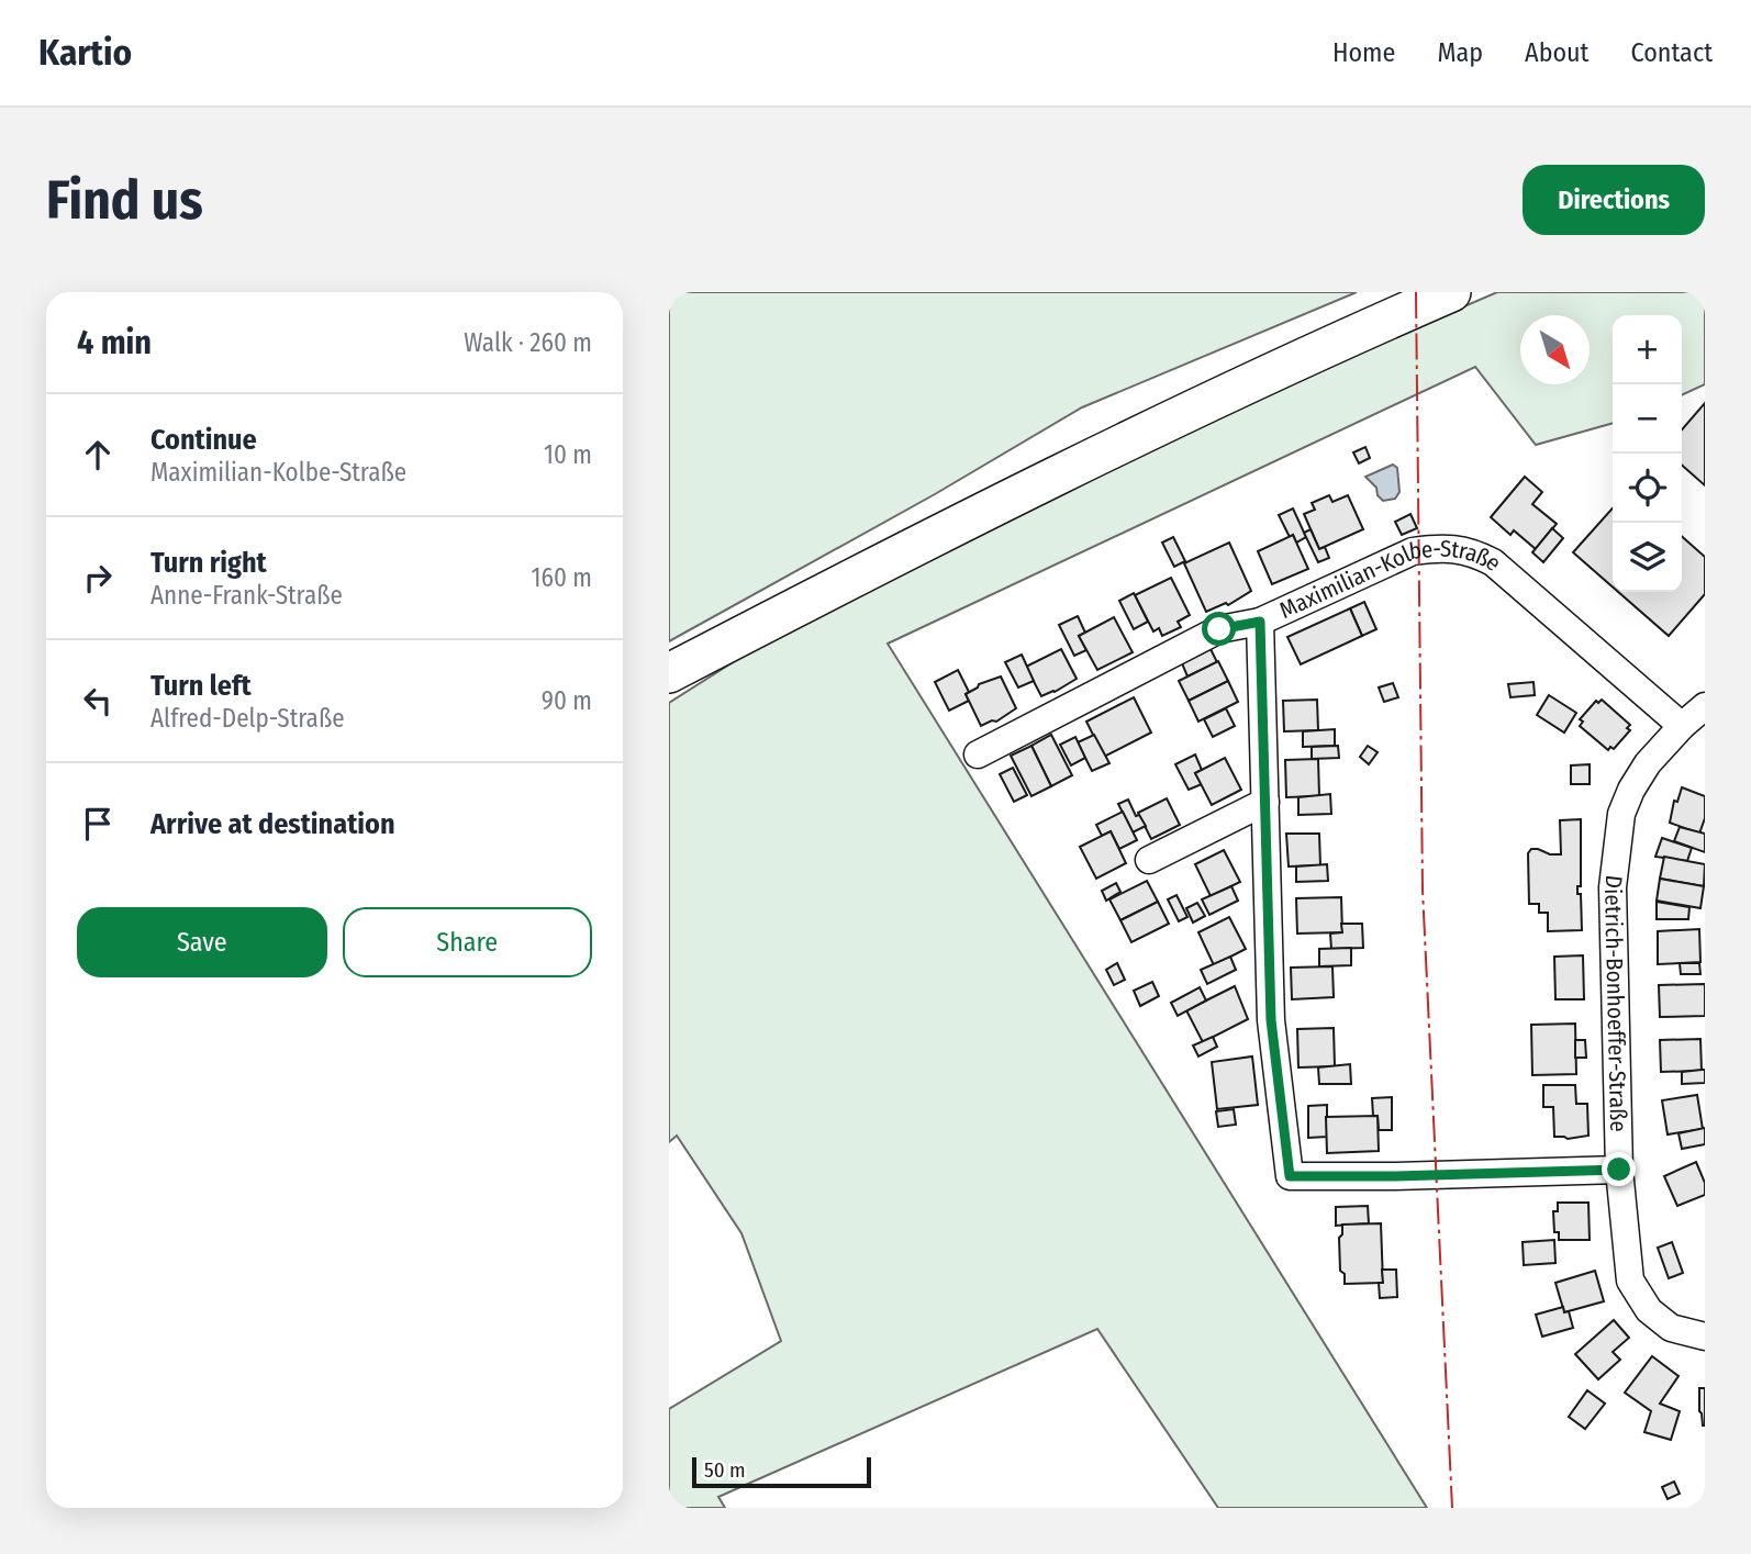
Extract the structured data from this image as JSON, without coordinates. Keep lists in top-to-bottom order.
{
  "streets": {
    "street": ["Maximilian-Kolbe-Straße", "Dietrich-Bonhoeffer-Straße"]
  },
  "crossings": [
    ["Maximilian-Kolbe-Straße", "Dietrich-Bonhoeffer-Straße"]
  ],
  "scale_bar": "50 m",
  "north": "bottom right",
  "page": {
    "header": "Kartio",
    "nav": [
      "Home",
      "Map",
      "About",
      "Contact"
    ],
    "buttons": [
      "Directions",
      ["Save", "Share"]
    ],
    "title": "Find us",
    "heading": ["4 min", "Walk · 260 m"],
    "map_buttons": ["+", "−"],
    "list": [
      ["Continue", "Maximilian-Kolbe-Straße", "10 m"],
      ["Turn right", "Anne-Frank-Straße", "160 m"],
      ["Turn left", "Alfred-Delp-Straße", "90 m"],
      "Arrive at destination"
    ],
    "scale": "50 m"
  }
}
